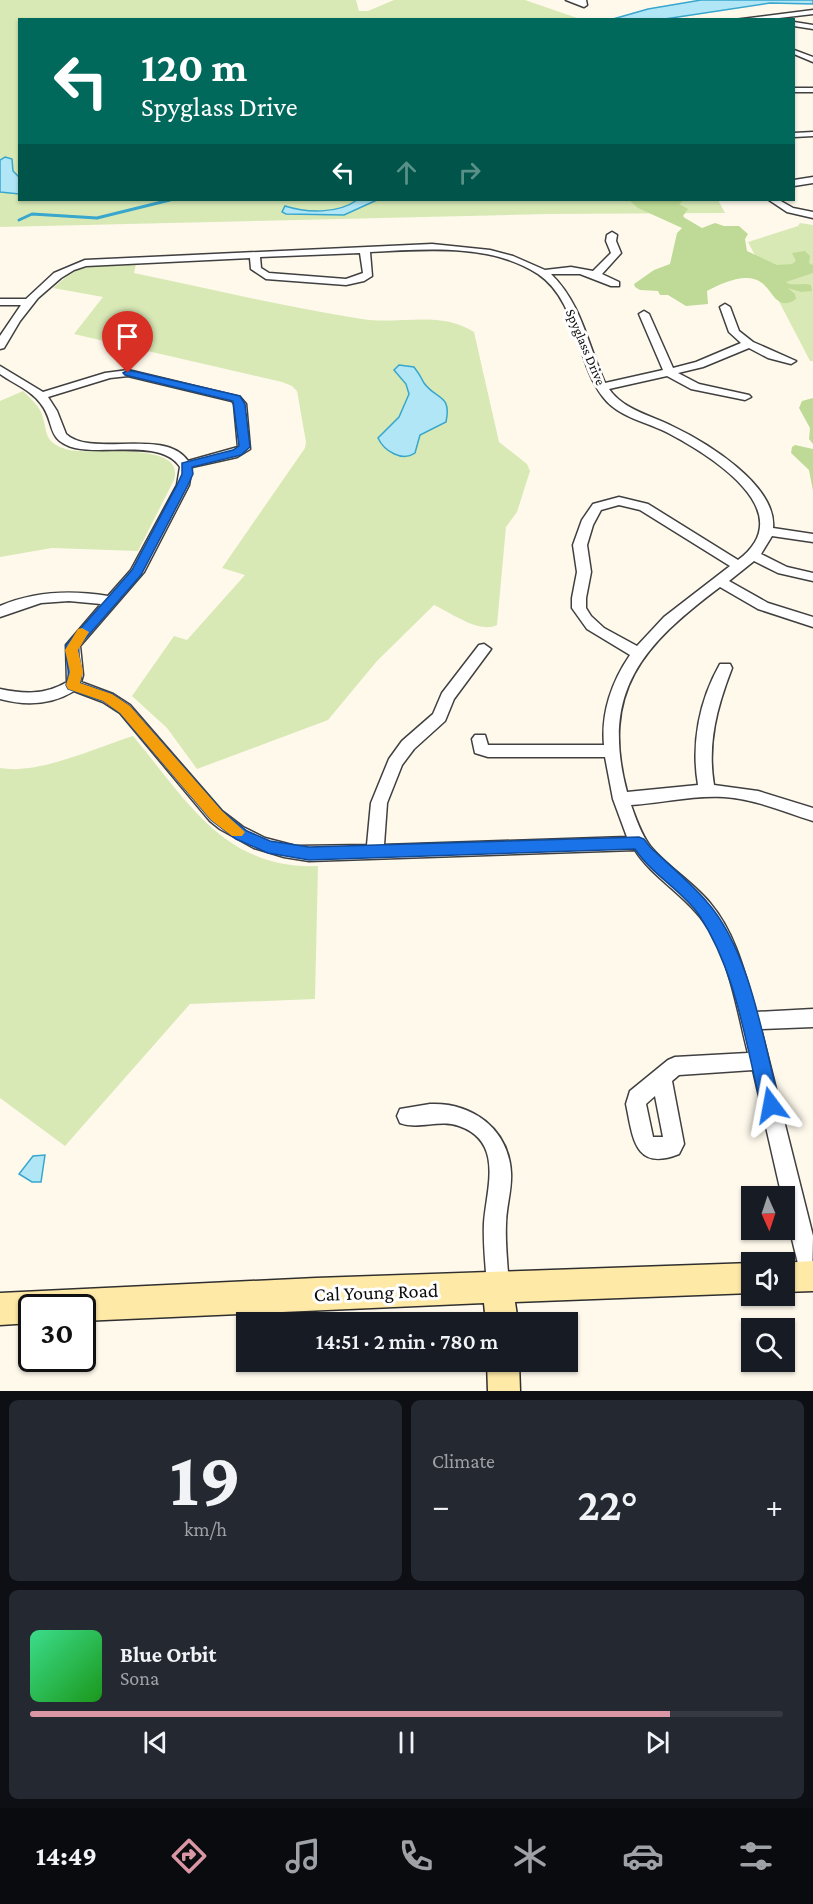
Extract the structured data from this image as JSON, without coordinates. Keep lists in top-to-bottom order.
{
  "streets": {
    "main road": ["Cal Young Road"],
    "street": ["Spyglass Drive"]
  },
  "north": "bottom",
  "page": {
    "turn": ["120 m", "Spyglass Drive"],
    "limit": "30",
    "trip": "14:51 · 2 min · 780 m",
    "tile": [
      ["19", "km/h"],
      "Climate"
    ],
    "heat": ["−", "22°", "+"],
    "song": ["Blue Orbit", "Sona"],
    "tabs": "14:49"
  }
}
